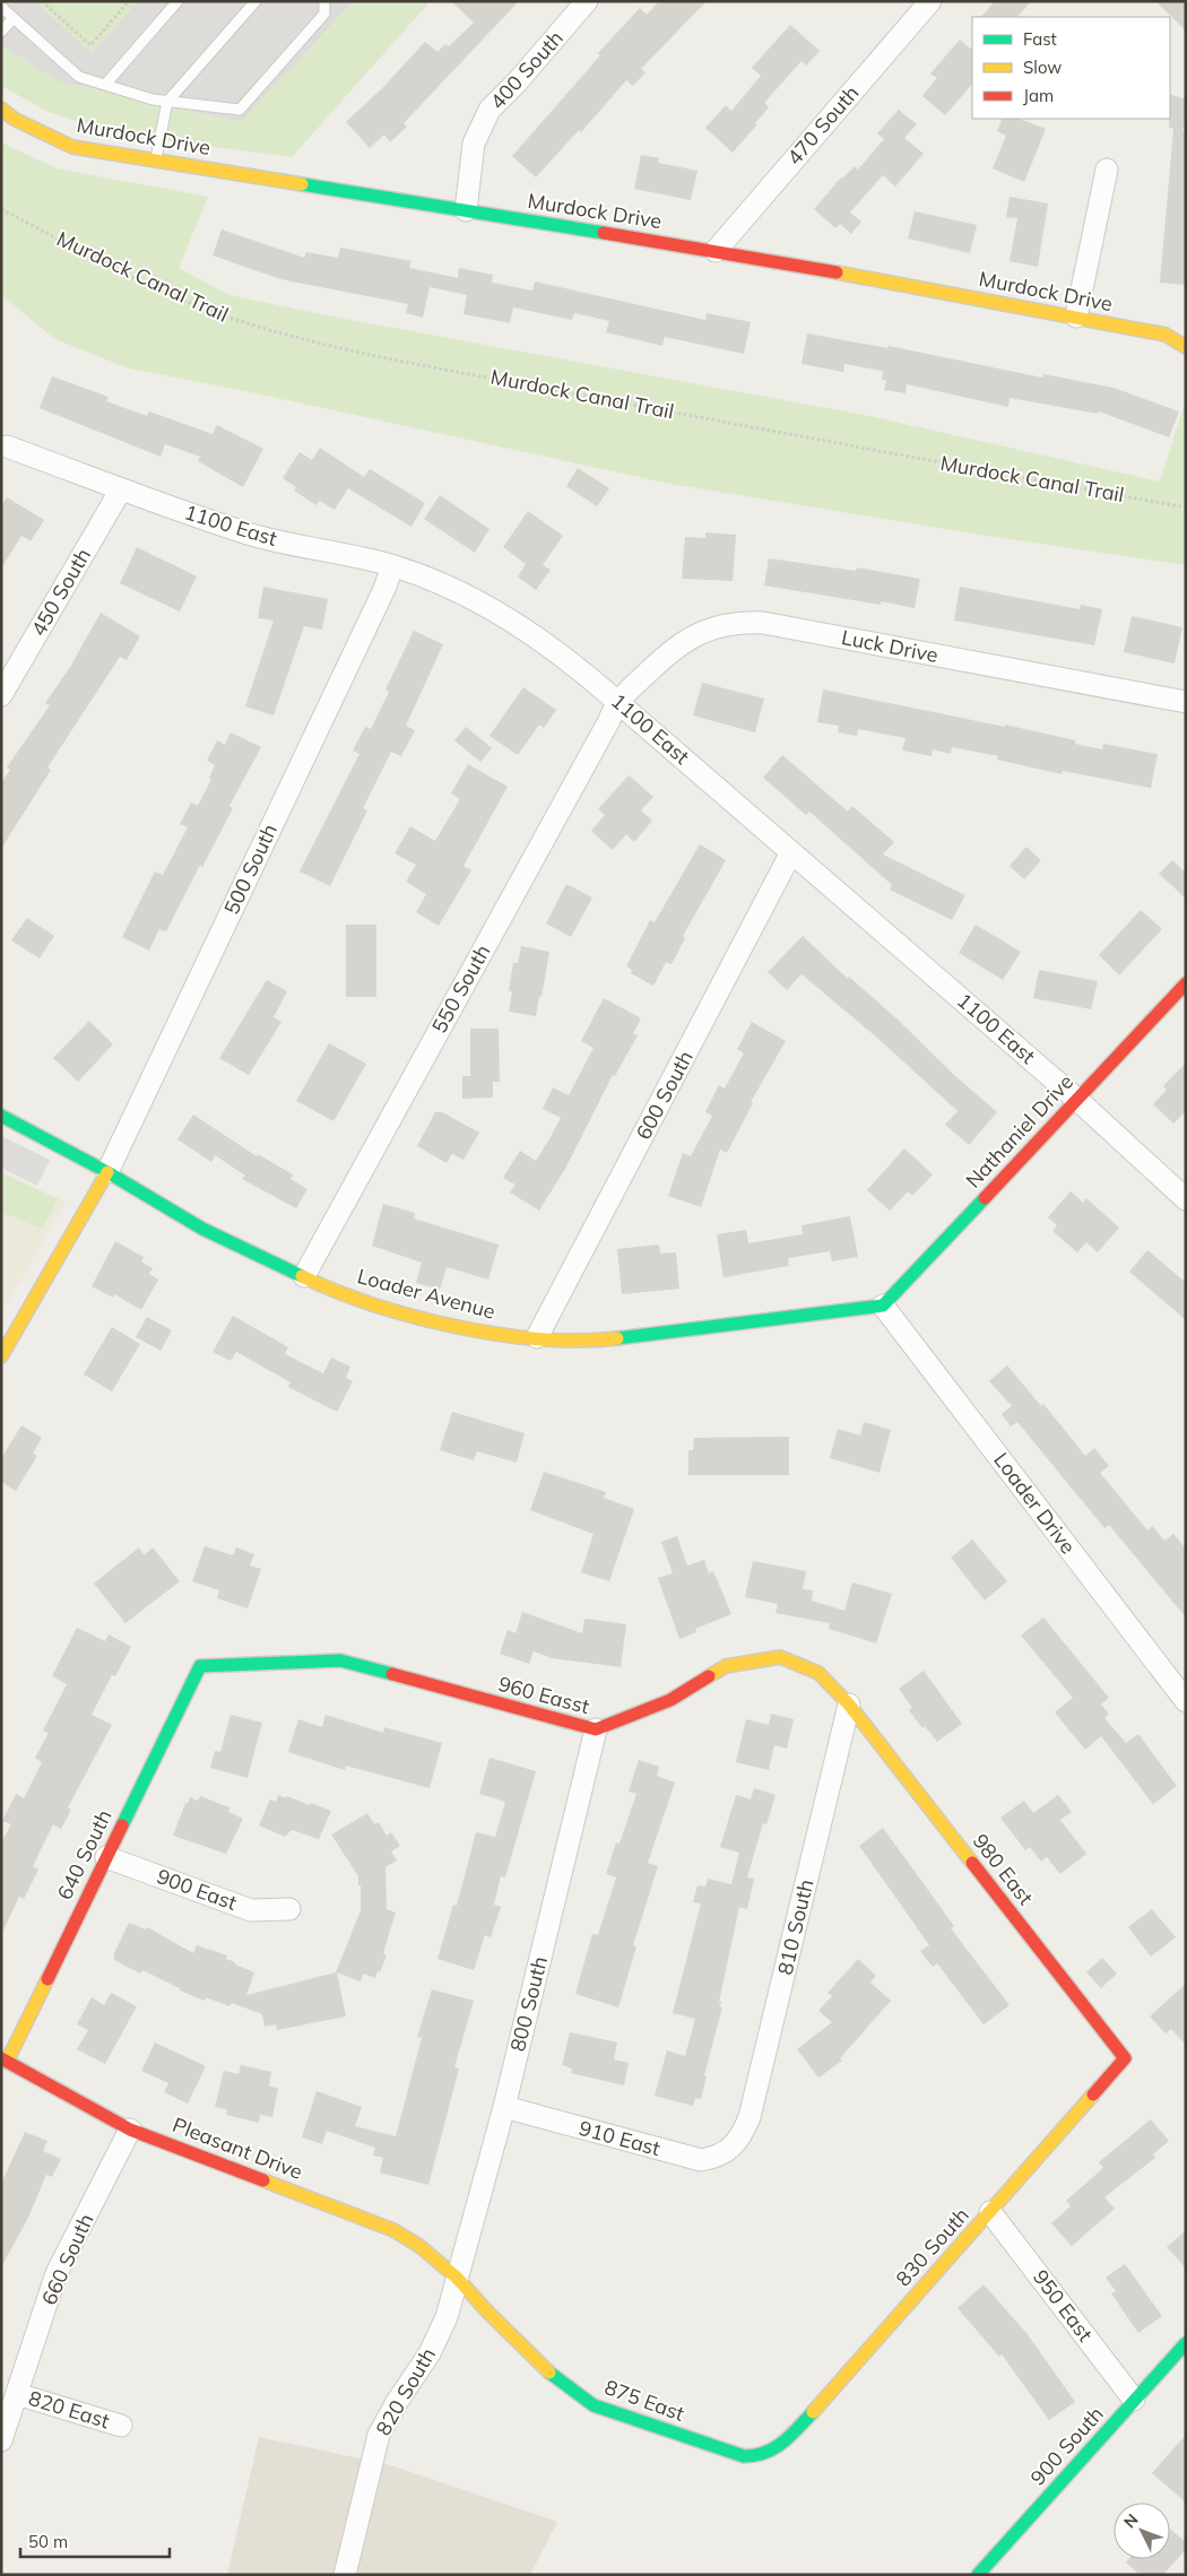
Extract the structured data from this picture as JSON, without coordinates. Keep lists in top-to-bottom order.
{
  "streets": {
    "street": [
      "400 South",
      "470 South",
      "Murdock Drive",
      "1100 East",
      "450 South",
      "Luck Drive",
      "500 South",
      "550 South",
      "600 South",
      "Nathaniel Drive",
      "Loader Avenue",
      "Loader Drive",
      "960 Easst",
      "640 South",
      "980 East",
      "900 East",
      "810 South",
      "800 South",
      "910 East",
      "Pleasant Drive",
      "830 South",
      "660 South",
      "950 East",
      "820 South",
      "875 East",
      "820 East",
      "900 South"
    ],
    "path": ["Murdock Canal Trail"]
  },
  "crossings": [
    ["400 South", "Murdock Drive"],
    ["470 South", "Murdock Drive"],
    ["1100 East", "450 South"],
    ["1100 East", "Luck Drive"],
    ["1100 East", "500 South"],
    ["1100 East", "550 South"],
    ["1100 East", "600 South"],
    ["1100 East", "Nathaniel Drive"],
    ["Luck Drive", "550 South"],
    ["500 South", "Loader Avenue"],
    ["550 South", "Loader Avenue"],
    ["600 South", "Loader Avenue"],
    ["Nathaniel Drive", "Loader Avenue"],
    ["Nathaniel Drive", "Loader Drive"],
    ["Loader Avenue", "Loader Drive"],
    ["960 Easst", "640 South"],
    ["960 Easst", "980 East"],
    ["960 Easst", "810 South"],
    ["960 Easst", "800 South"],
    ["640 South", "900 East"],
    ["640 South", "Pleasant Drive"],
    ["980 East", "810 South"],
    ["980 East", "830 South"],
    ["810 South", "910 East"],
    ["800 South", "910 East"],
    ["800 South", "Pleasant Drive"],
    ["800 South", "820 South"],
    ["800 South", "875 East"],
    ["Pleasant Drive", "660 South"],
    ["Pleasant Drive", "820 South"],
    ["Pleasant Drive", "875 East"],
    ["830 South", "950 East"],
    ["830 South", "875 East"],
    ["660 South", "820 East"],
    ["950 East", "900 South"],
    ["820 South", "875 East"]
  ],
  "legend": ["Fast", "Slow", "Jam"],
  "scale_bar": "50 m",
  "north": "top left"
}
